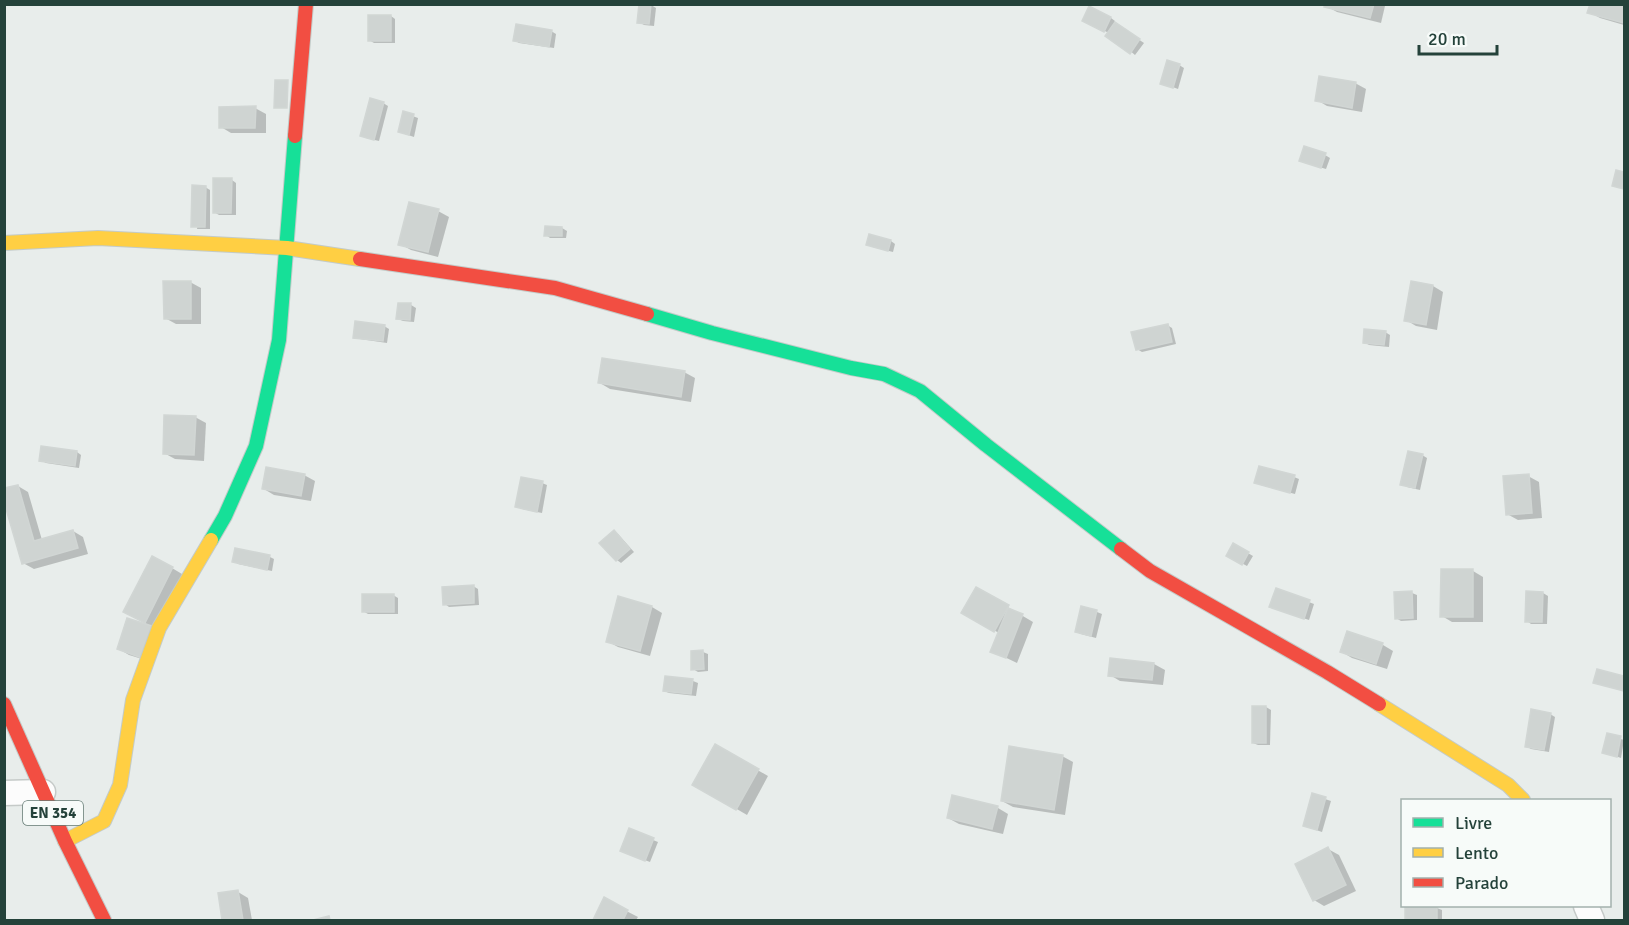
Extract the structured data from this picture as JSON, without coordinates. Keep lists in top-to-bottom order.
{
  "streets": {
    "street": ["EN 354"]
  },
  "legend": ["Livre", "Lento", "Parado"],
  "scale_bar": "20 m"
}
